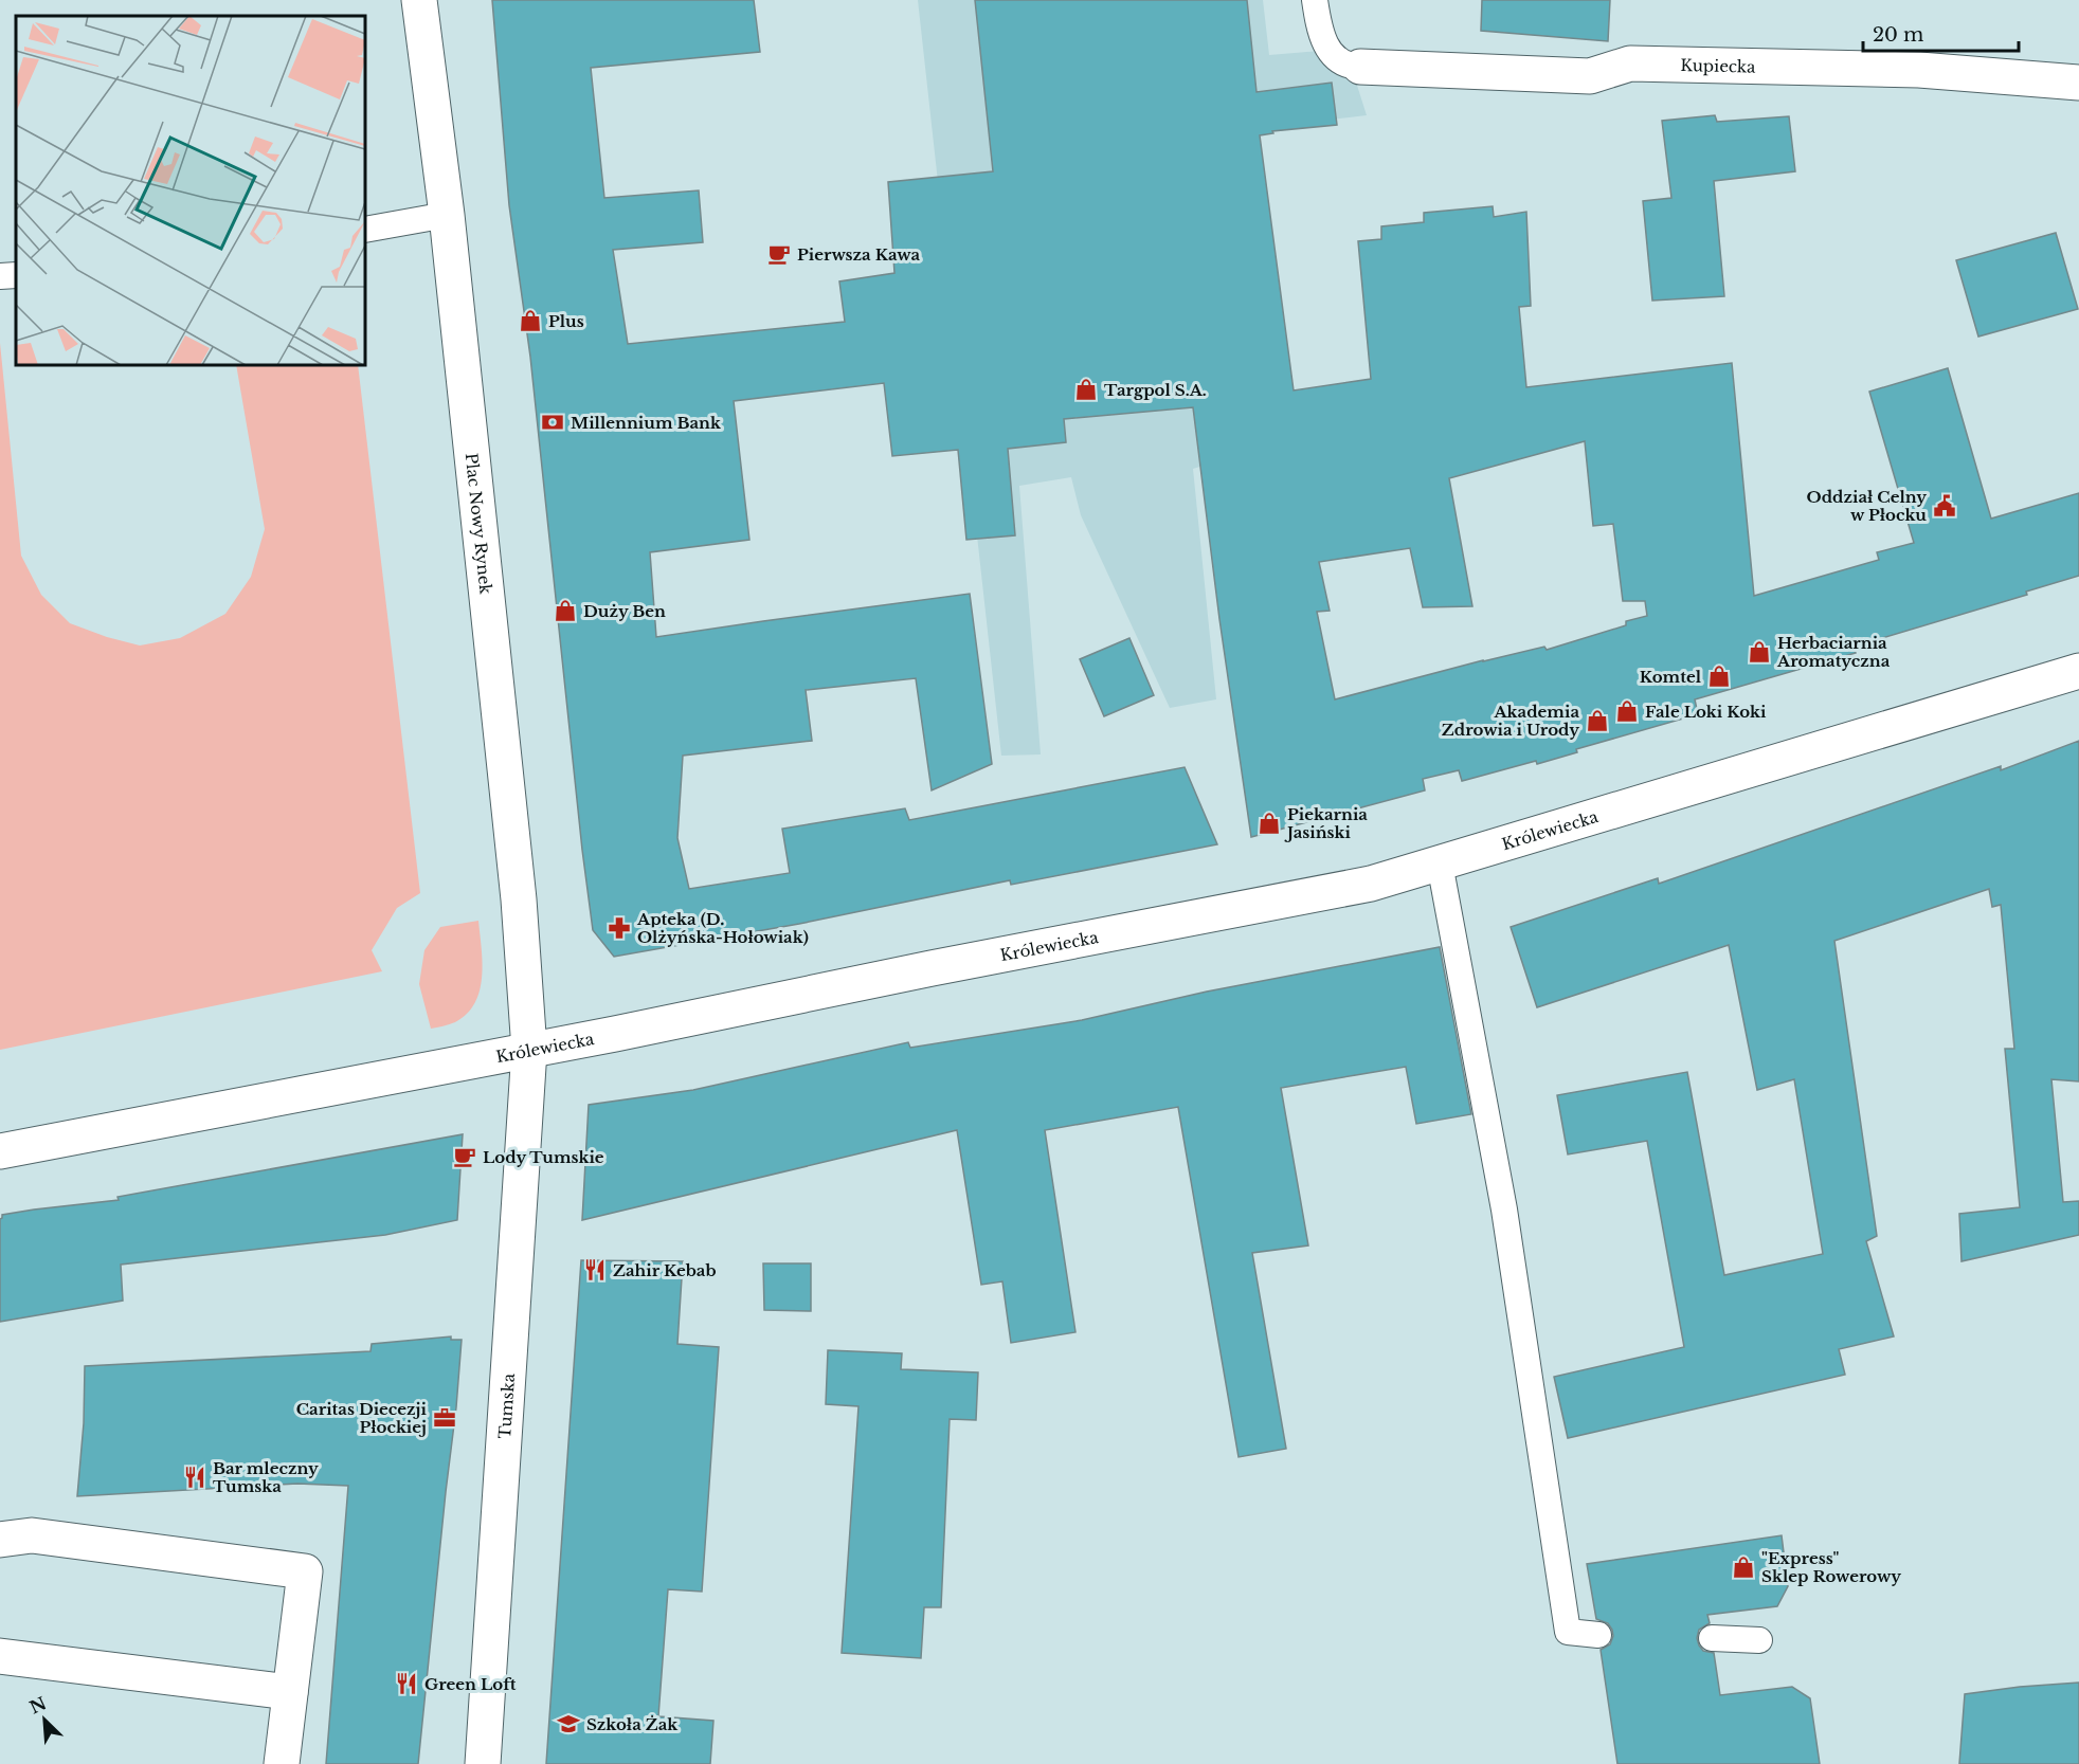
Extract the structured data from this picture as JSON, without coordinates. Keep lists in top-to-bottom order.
{
  "streets": {
    "street": [
      "Kupiecka",
      "Plac Nowy Rynek",
      "Królewiecka",
      "Tumska"
    ]
  },
  "crossings": [
    ["Plac Nowy Rynek", "Królewiecka"],
    ["Plac Nowy Rynek", "Tumska"],
    ["Królewiecka", "Tumska"]
  ],
  "places": {
    "cafe": ["Pierwsza Kawa", "Lody Tumskie"],
    "shop": [
      "Plus",
      "Targpol S.A.",
      "Duży Ben",
      "Herbaciarnia Aromatyczna",
      "Komtel",
      "Fale Loki Koki",
      "Akademia Zdrowia i Urody",
      "Piekarnia Jasiński",
      "\"Express\" Sklep Rowerowy"
    ],
    "bank": ["Millennium Bank"],
    "public building": ["Oddział Celny w Płocku"],
    "pharmacy": ["Apteka (D. Olżyńska-Hołowiak)"],
    "restaurant": ["Zahir Kebab", "Bar mleczny Tumska", "Green Loft"],
    "office": ["Caritas Diecezji Płockiej"],
    "school or university": ["Szkoła Żak"]
  },
  "scale_bar": "20 m",
  "north": "top left"
}
